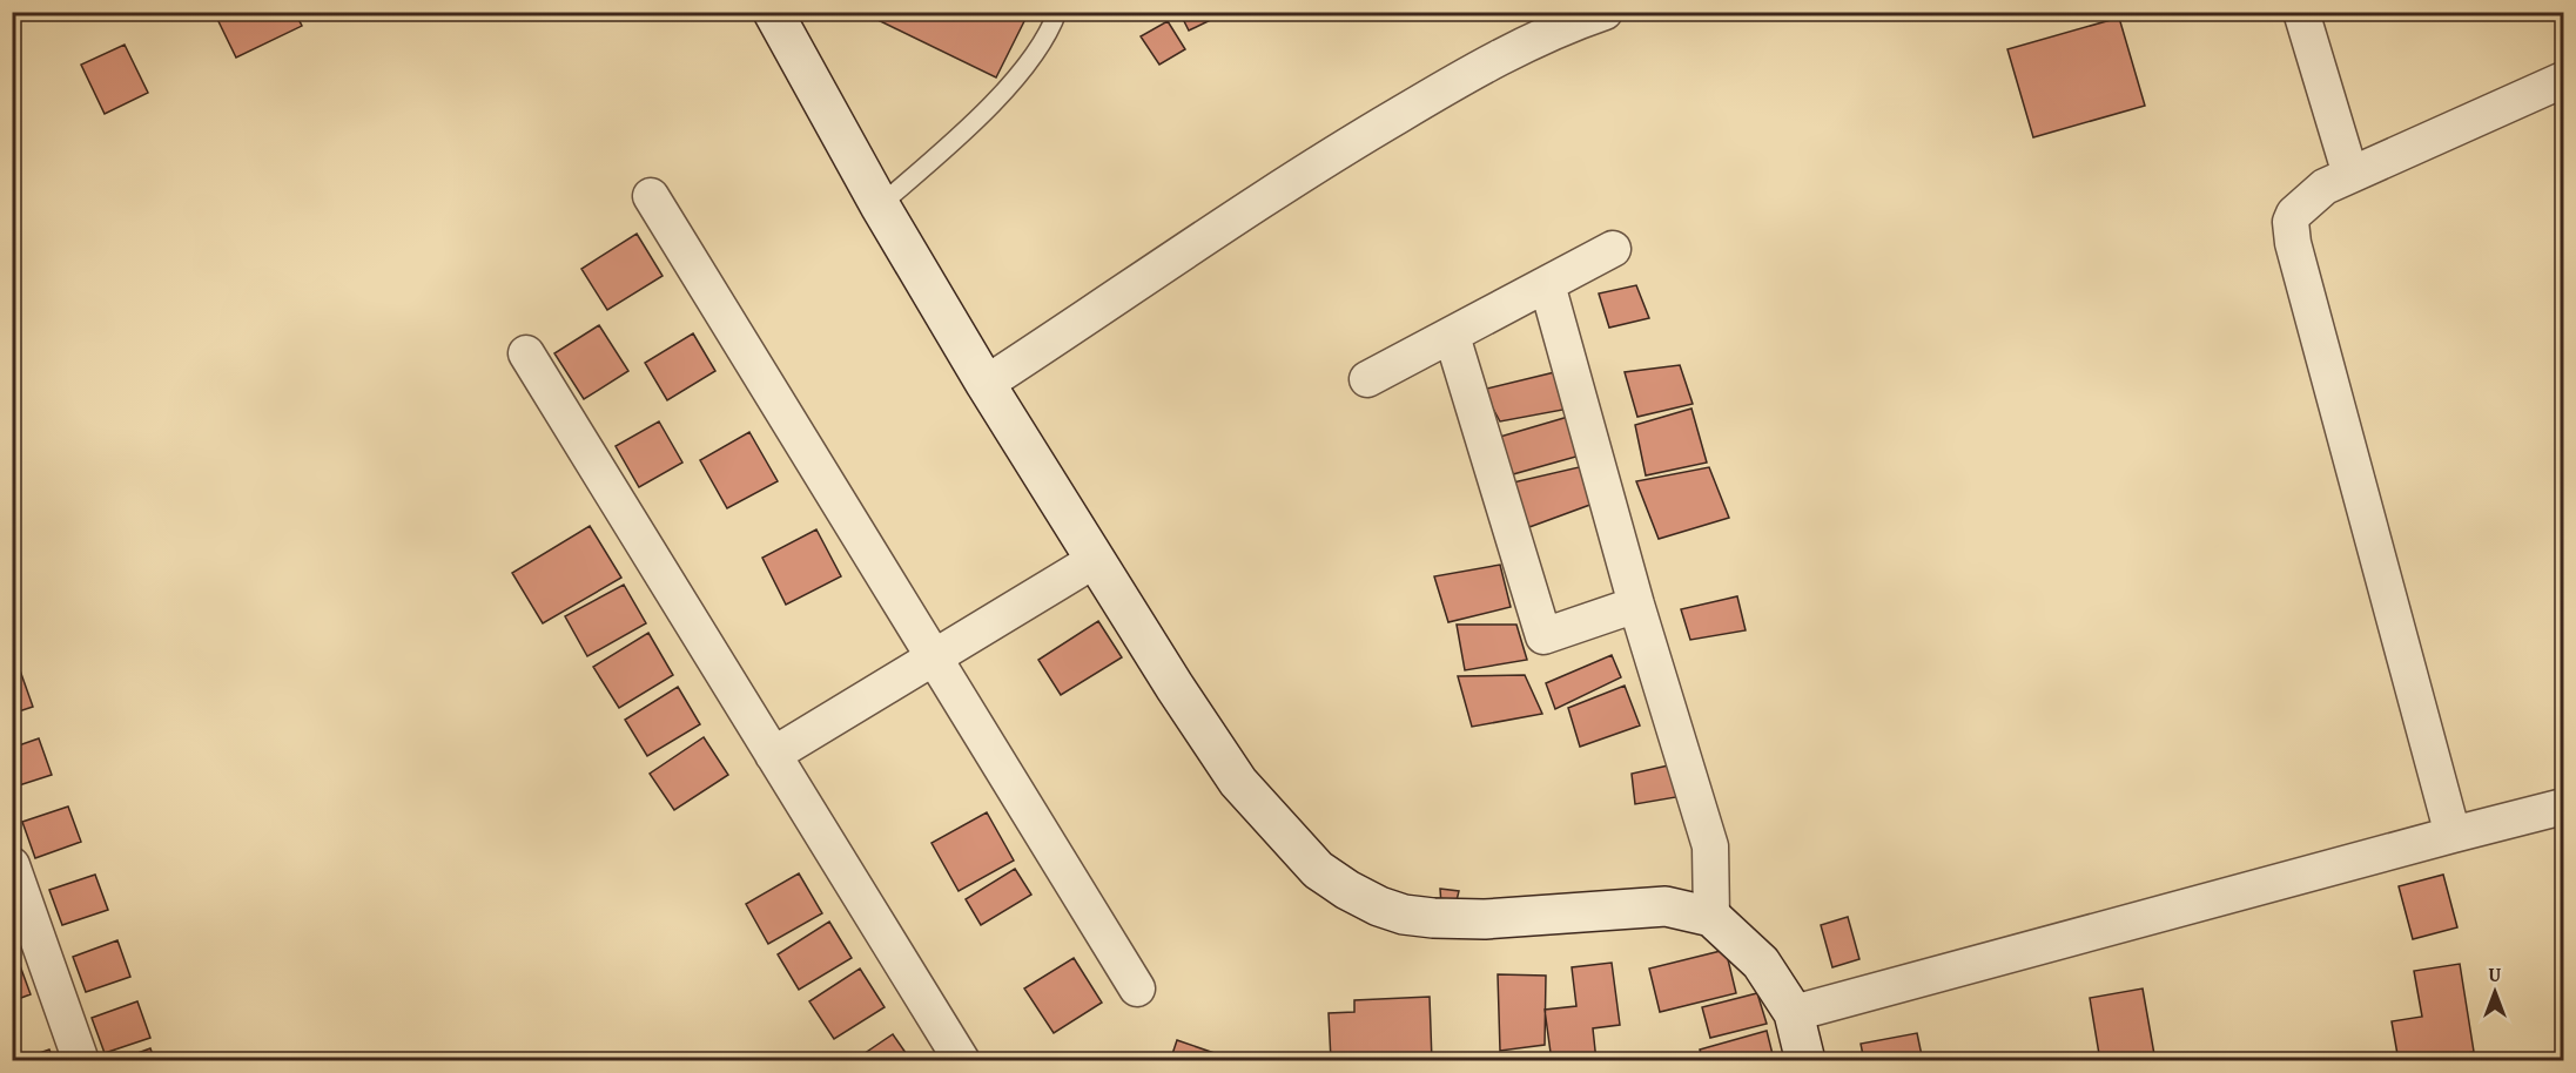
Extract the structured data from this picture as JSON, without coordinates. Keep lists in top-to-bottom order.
{
  "north": "top"
}
